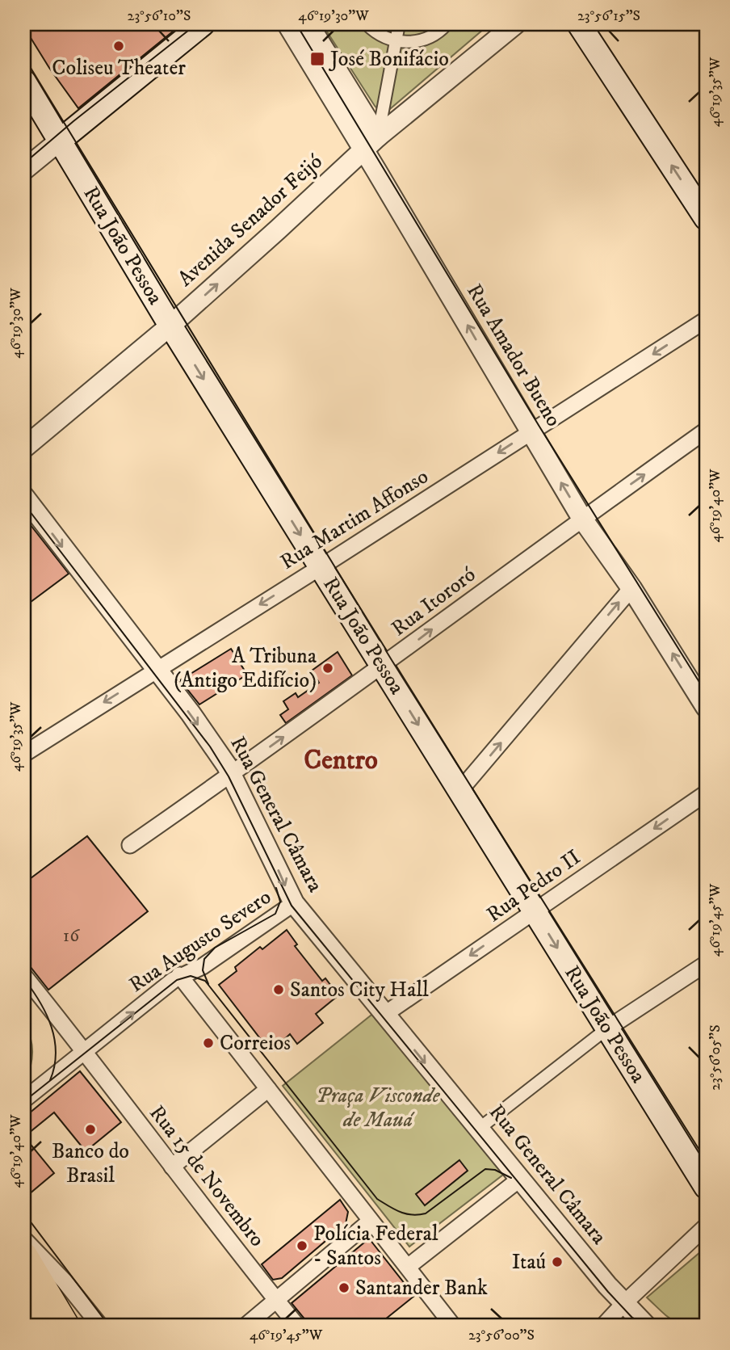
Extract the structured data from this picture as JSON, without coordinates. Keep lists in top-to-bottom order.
{
  "streets": {
    "main road": ["Rua João Pessoa"],
    "street": [
      "Avenida Senador Feijó",
      "Rua Amador Bueno",
      "Rua Martim Affonso",
      "Rua Itororó",
      "Rua General Câmara",
      "Rua Pedro II",
      "Rua Augusto Severo",
      "Rua 15 de Novembro"
    ]
  },
  "crossings": [
    ["Avenida Senador Feijó", "Rua João Pessoa"],
    ["Avenida Senador Feijó", "Rua Amador Bueno"],
    ["Rua João Pessoa", "Rua Martim Affonso"],
    ["Rua João Pessoa", "Rua Itororó"],
    ["Rua João Pessoa", "Rua Pedro II"],
    ["Rua Amador Bueno", "Rua Martim Affonso"],
    ["Rua Amador Bueno", "Rua Itororó"],
    ["Rua Martim Affonso", "Rua General Câmara"],
    ["Rua Itororó", "Rua General Câmara"],
    ["Rua General Câmara", "Rua Pedro II"],
    ["Rua General Câmara", "Rua Augusto Severo"],
    ["Rua Augusto Severo", "Rua 15 de Novembro"]
  ],
  "one_way": [
    "Avenida Senador Feijó",
    "Rua João Pessoa",
    "Rua Amador Bueno",
    "Rua Martim Affonso",
    "Rua General Câmara",
    "Rua Pedro II",
    "Rua Augusto Severo"
  ],
  "districts": ["Centro"],
  "parks": ["Praça Visconde de Mauá"],
  "places": {
    "other": [
      "Coliseu Theater",
      "A Tribuna (Antigo Edifício)",
      "Santos City Hall",
      "Correios",
      "Banco do Brasil",
      "Polícia Federal - Santos",
      "Itaú",
      "Santander Bank"
    ],
    "transit": ["José Bonifácio"]
  },
  "house_numbers": ["16"],
  "coordinates": [
    "23°56'10\"S",
    "46°19'30\"W",
    "23°56'15\"S",
    "46°19'35\"W",
    "46°19'40\"W",
    "46°19'45\"W",
    "23°56'05\"S",
    "23°56'00\"S"
  ]
}
